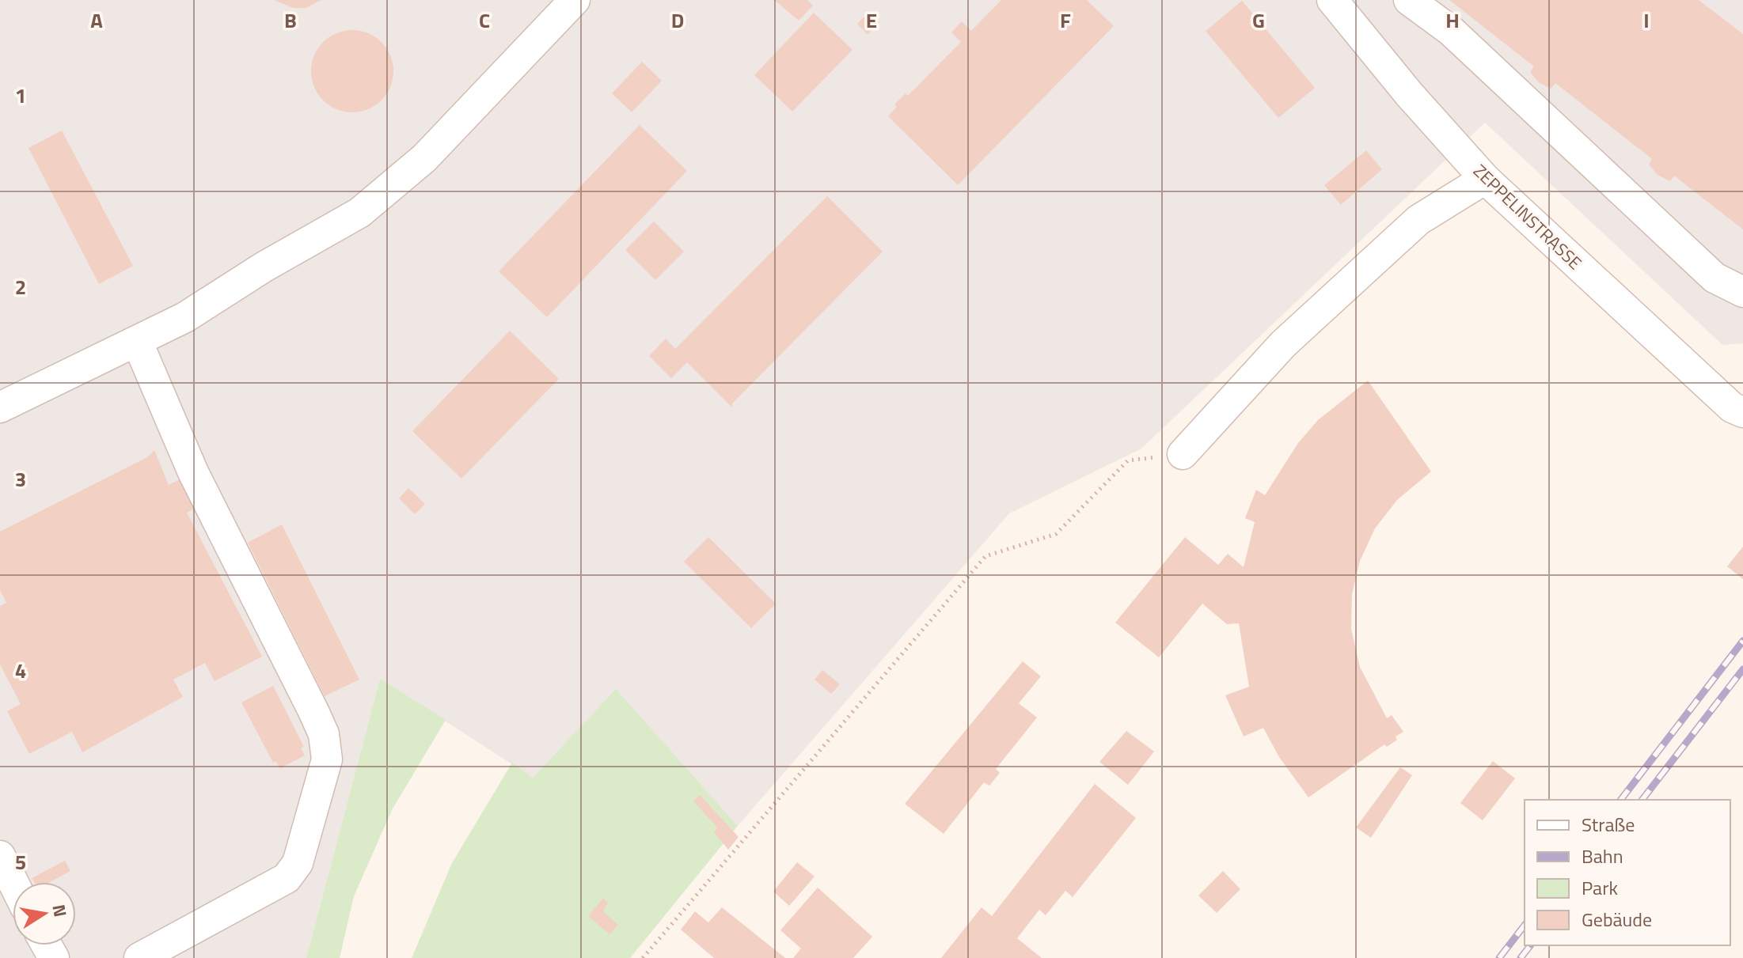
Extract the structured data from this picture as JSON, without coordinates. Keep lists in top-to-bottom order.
{
  "streets": {
    "lane": ["ZEPPELINSTRASSE"]
  },
  "legend": [
    "Straße",
    "Bahn",
    "Park",
    "Gebäude"
  ],
  "north": "right",
  "grid": {
    "columns": [
      "A",
      "B",
      "C",
      "D",
      "E",
      "F",
      "G",
      "H",
      "I"
    ],
    "rows": [
      "1",
      "2",
      "3",
      "4",
      "5"
    ]
  }
}
